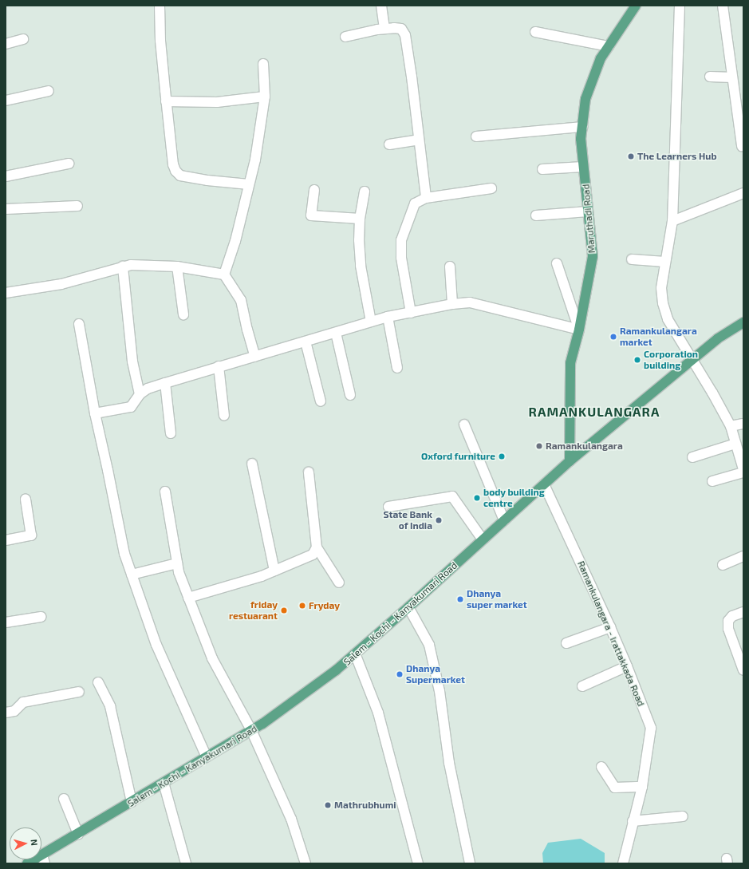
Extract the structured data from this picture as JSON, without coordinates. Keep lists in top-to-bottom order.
{
  "streets": {
    "main road": ["Maruthadi Road", "Salem - Kochi - Kanyakumari Road"],
    "street": ["Ramankulangara - Irattakkada Road"]
  },
  "crossings": [
    ["Maruthadi Road", "Salem - Kochi - Kanyakumari Road"],
    ["Salem - Kochi - Kanyakumari Road", "Ramankulangara - Irattakkada Road"]
  ],
  "districts": ["RAMANKULANGARA"],
  "places": [
    "The Learners Hub",
    "Ramankulangara market",
    "Corporation building",
    "Ramankulangara",
    "Oxford furniture",
    "body building centre",
    "State Bank of India",
    "Dhanya super market",
    "Fryday",
    "friday restuarant",
    "Dhanya Supermarket",
    "Mathrubhumi"
  ],
  "north": "right"
}
